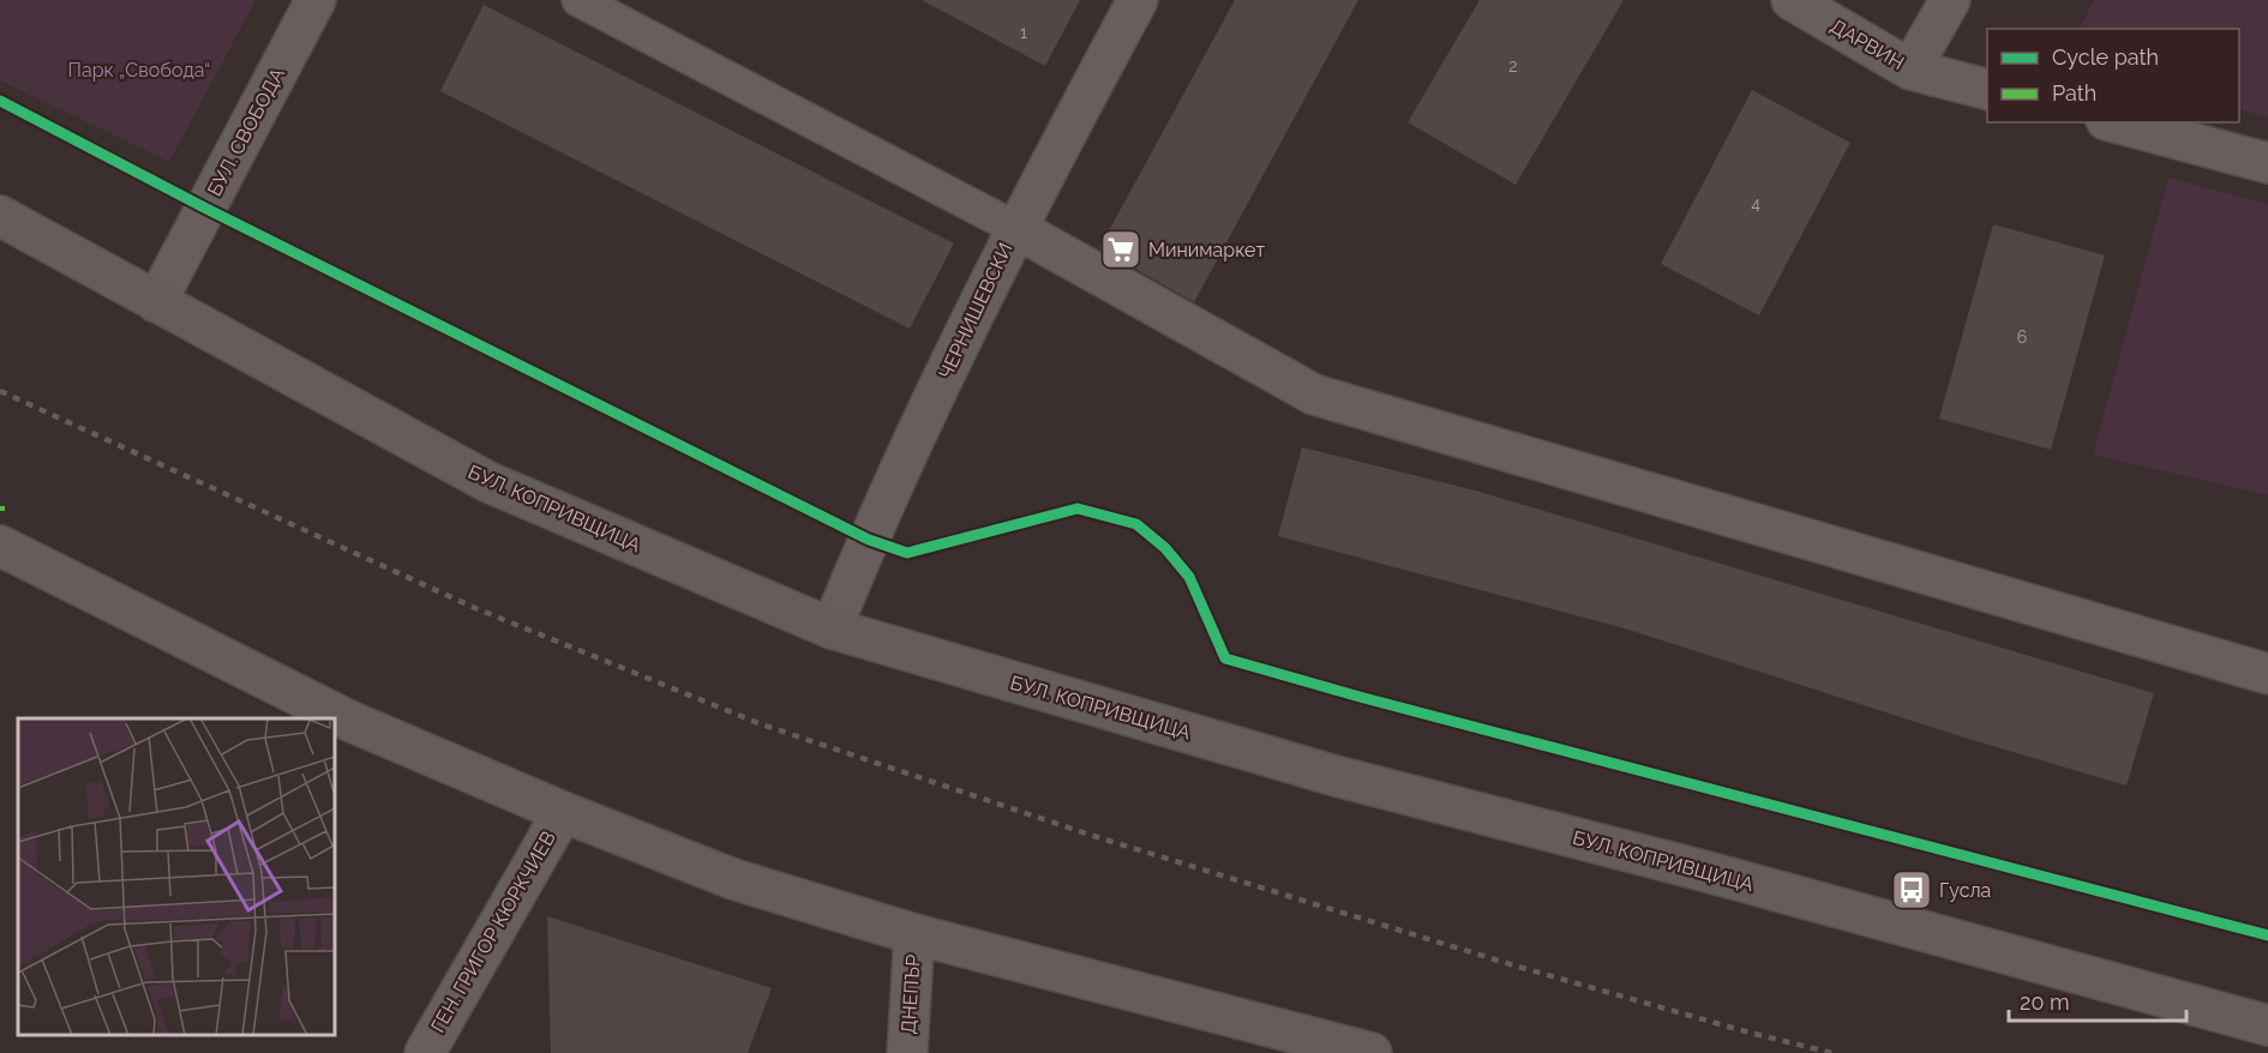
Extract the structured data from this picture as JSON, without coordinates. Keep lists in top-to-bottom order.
{
  "streets": {
    "main road": ["БУЛ. КОПРИВЩИЦА"],
    "street": [
      "ДАРВИН",
      "БУЛ. СВОБОДА",
      "ЧЕРНИШЕВСКИ",
      "ГЕН. ГРИГОР КЮРКЧИЕВ",
      "ДНЕПЪР"
    ]
  },
  "crossings": [
    ["БУЛ. СВОБОДА", "БУЛ. КОПРИВЩИЦА"],
    ["ЧЕРНИШЕВСКИ", "БУЛ. КОПРИВЩИЦА"]
  ],
  "parks": ["Парк „Свобода“"],
  "places": {
    "supermarket": ["Минимаркет"],
    "bus stop": ["Гусла"]
  },
  "house_numbers": [
    "1",
    "2",
    "4",
    "6"
  ],
  "legend": ["Cycle path", "Path"],
  "scale_bar": "20 m"
}
